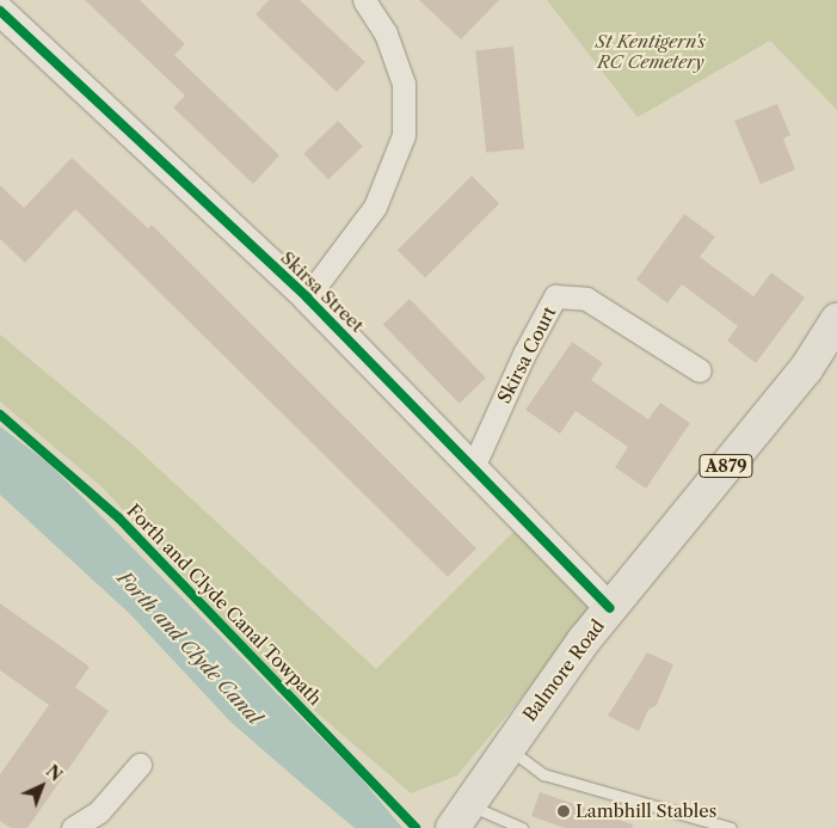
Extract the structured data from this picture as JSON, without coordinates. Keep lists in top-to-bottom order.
{
  "streets": {
    "main road": ["A879", "Balmore Road"],
    "street": ["Skirsa Street", "Skirsa Court"],
    "cycle path": ["Forth and Clyde Canal Towpath"]
  },
  "crossings": [
    ["Skirsa Street", "Skirsa Court"],
    ["Skirsa Street", "Balmore Road"]
  ],
  "water": ["Forth and Clyde Canal"],
  "parks": ["St Kentigern's RC Cemetery"],
  "places": ["Lambhill Stables"],
  "north": "top right"
}
